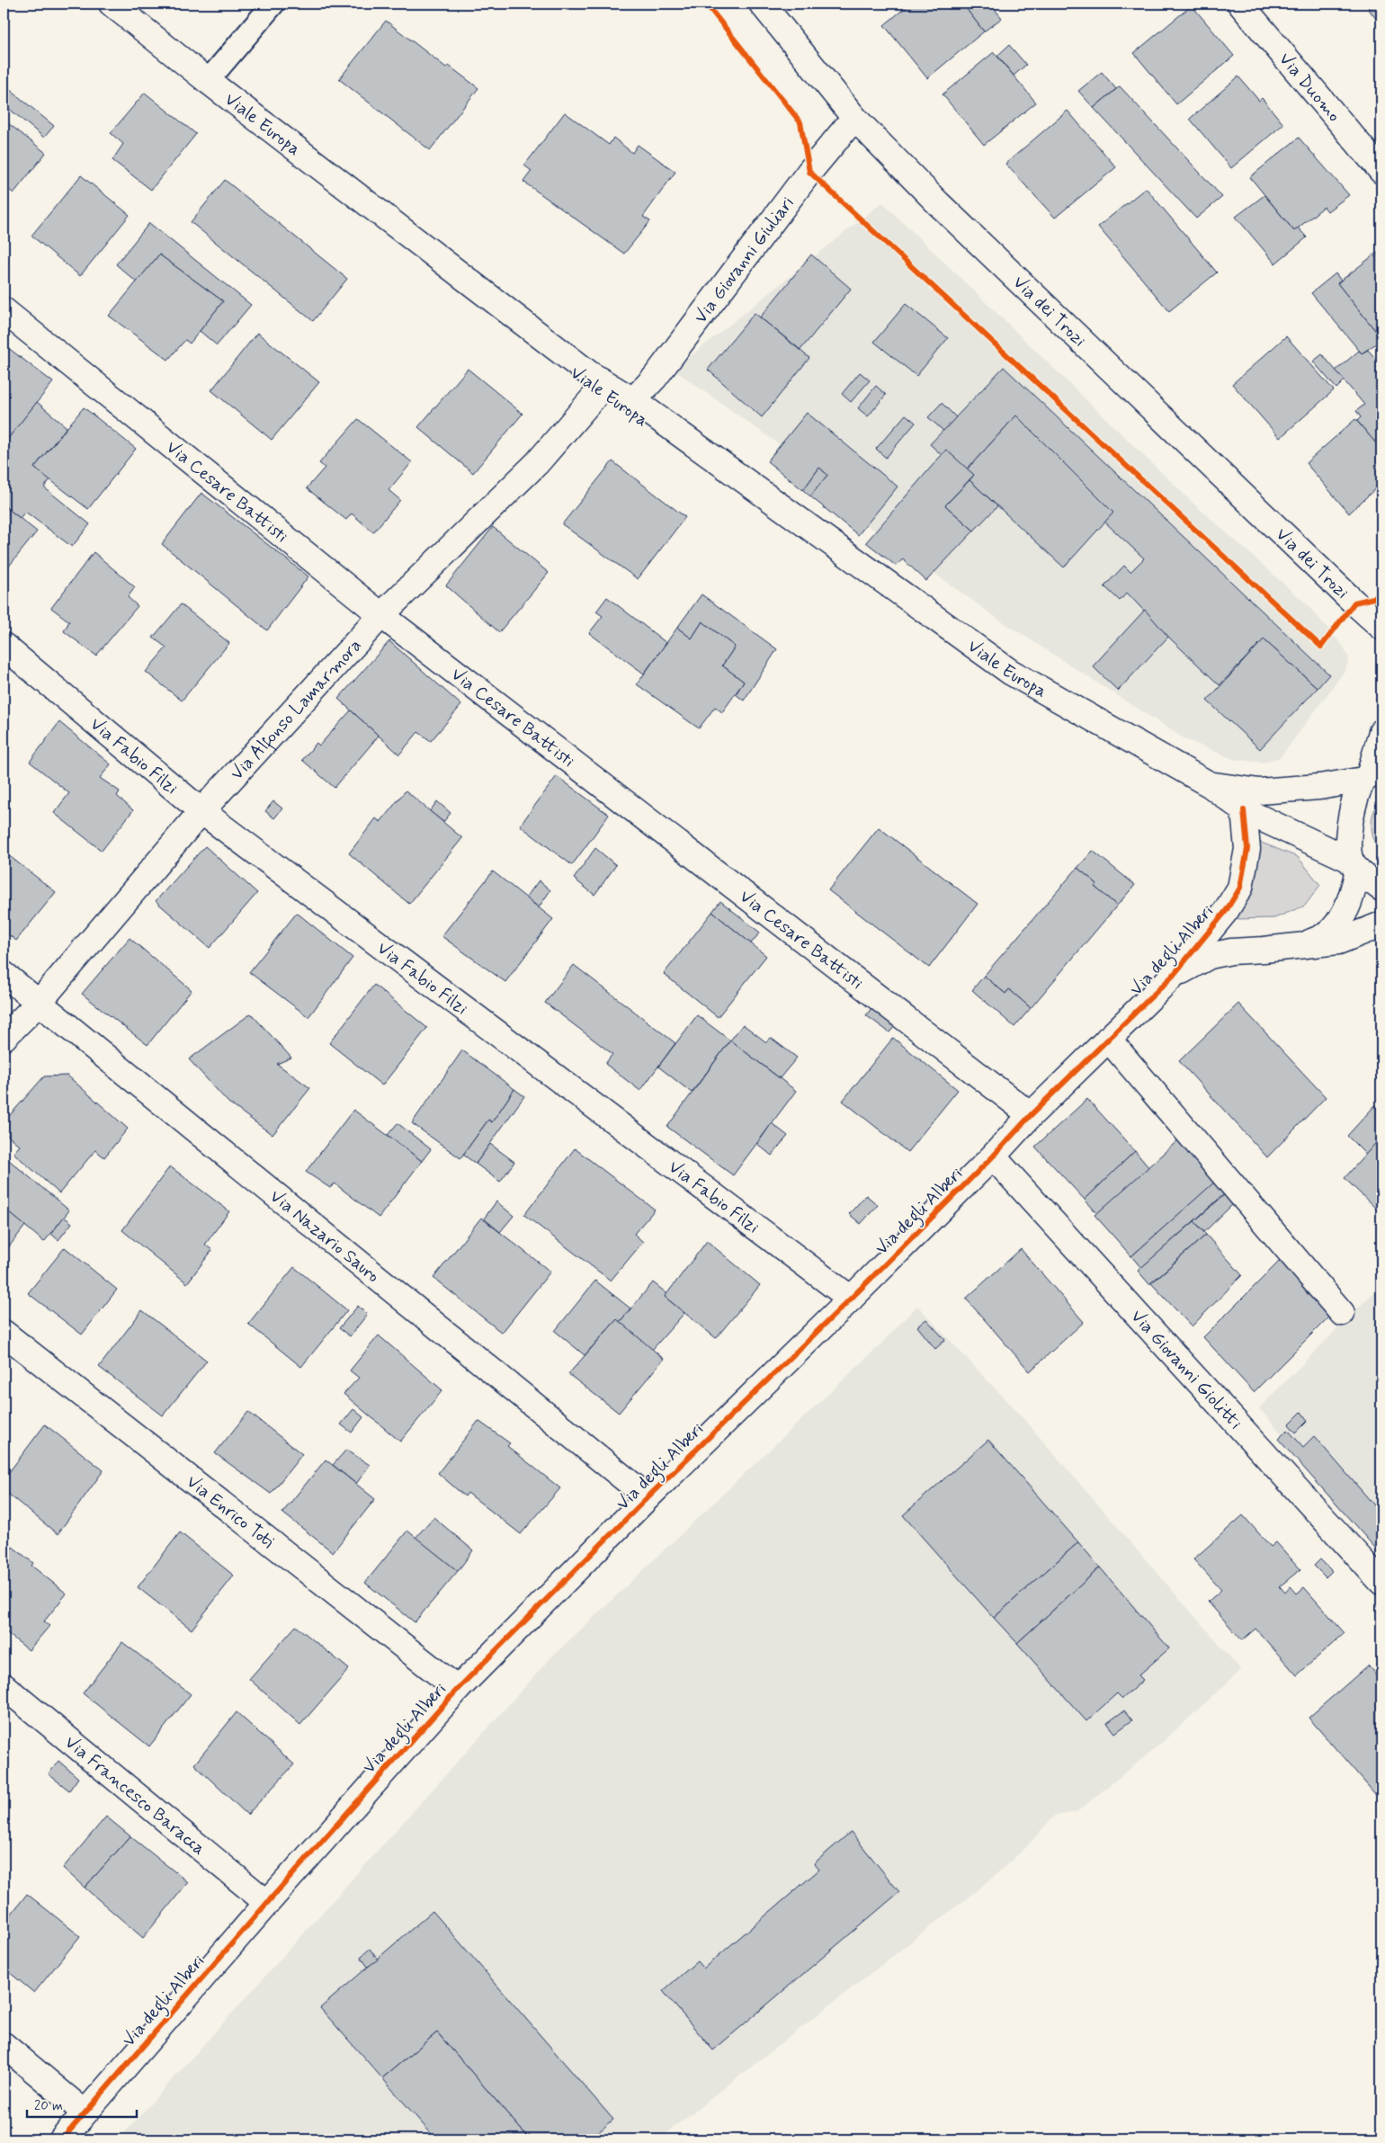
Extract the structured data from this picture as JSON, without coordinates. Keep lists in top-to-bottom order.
{
  "streets": {
    "street": [
      "Via Duomo",
      "Viale Europa",
      "Via Giovanni Giuliari",
      "Via dei Trozi",
      "Via Cesare Battisti",
      "Via Alfonso Lamarmora",
      "Via Fabio Filzi",
      "Via degli Alberi",
      "Via Nazario Sauro",
      "Via Giovanni Giolitti",
      "Via Enrico Toti",
      "Via Francesco Baracca"
    ]
  },
  "crossings": [
    ["Viale Europa", "Via Giovanni Giuliari"],
    ["Viale Europa", "Via Alfonso Lamarmora"],
    ["Viale Europa", "Via degli Alberi"],
    ["Via Giovanni Giuliari", "Via dei Trozi"],
    ["Via Cesare Battisti", "Via Alfonso Lamarmora"],
    ["Via Cesare Battisti", "Via degli Alberi"],
    ["Via Alfonso Lamarmora", "Via Fabio Filzi"],
    ["Via Alfonso Lamarmora", "Via Nazario Sauro"],
    ["Via Fabio Filzi", "Via degli Alberi"],
    ["Via degli Alberi", "Via Nazario Sauro"],
    ["Via degli Alberi", "Via Giovanni Giolitti"],
    ["Via degli Alberi", "Via Enrico Toti"],
    ["Via degli Alberi", "Via Francesco Baracca"]
  ],
  "scale_bar": "20 m"
}
